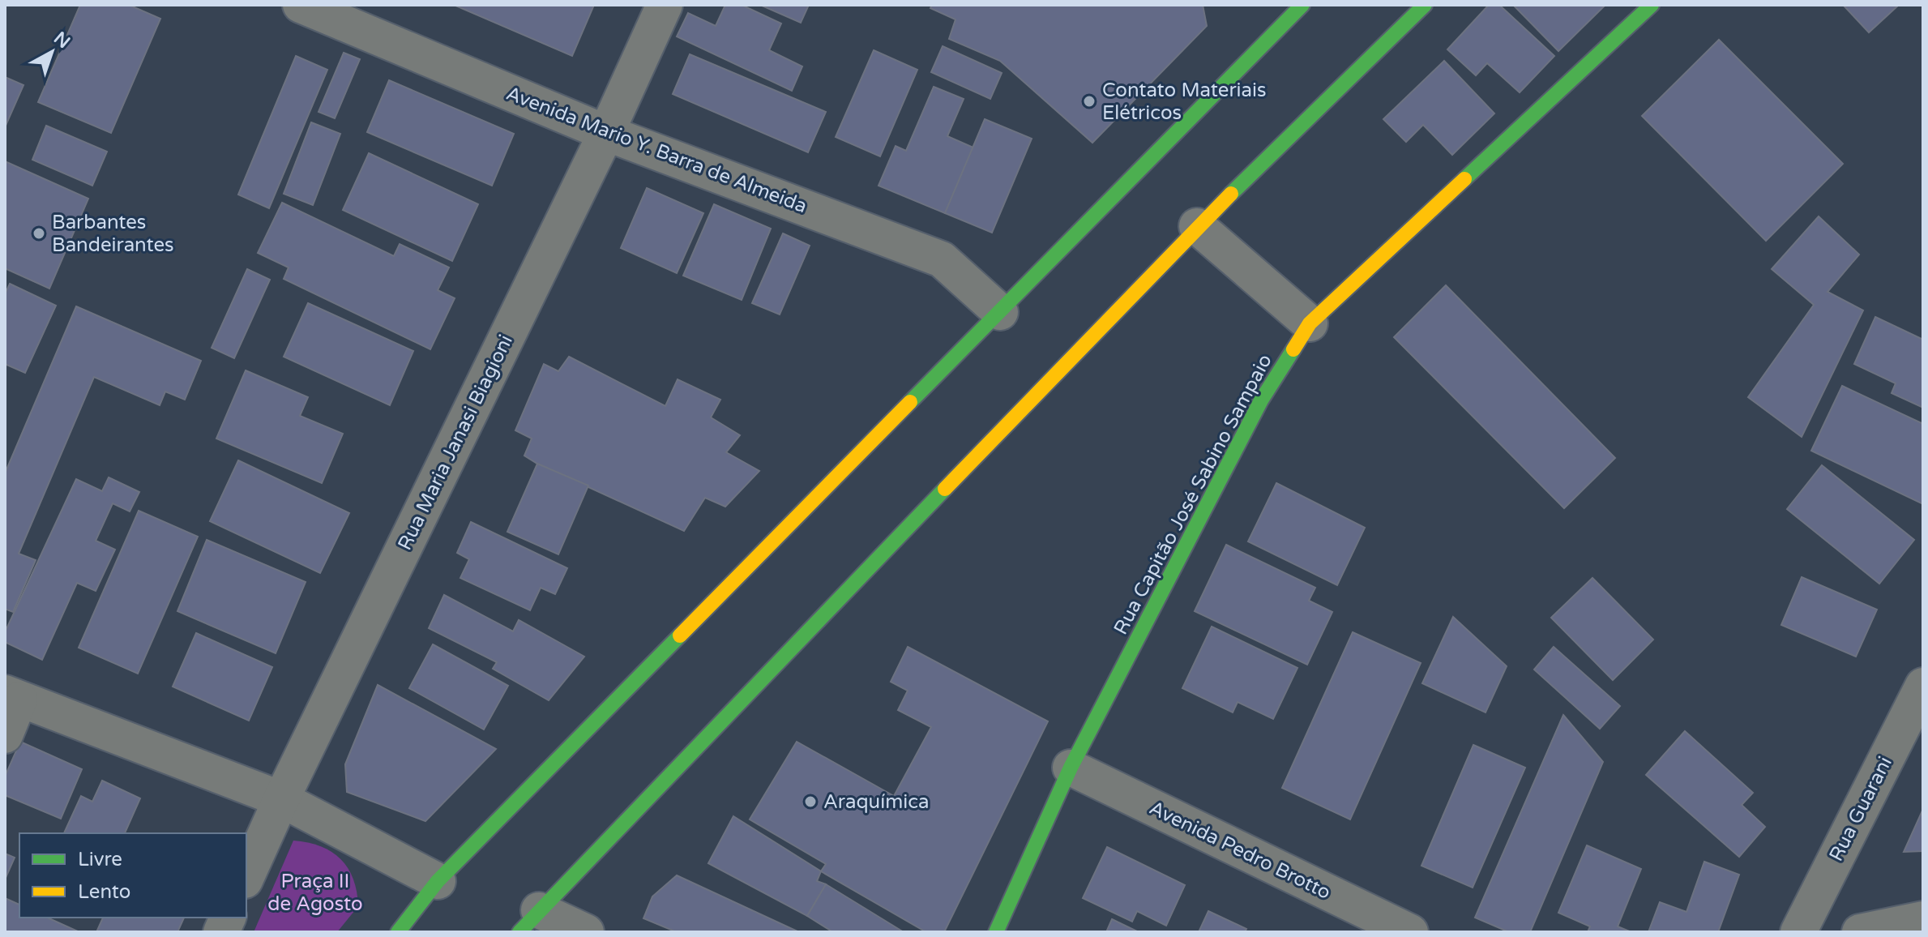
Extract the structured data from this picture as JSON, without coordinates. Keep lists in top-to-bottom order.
{
  "streets": {
    "main road": ["Rua Capitão José Sabino Sampaio"],
    "street": [
      "Avenida Mario Y. Barra de Almeida",
      "Rua Maria Janasi Biagioni",
      "Rua Guarani",
      "Avenida Pedro Brotto"
    ]
  },
  "crossings": [
    ["Avenida Mario Y. Barra de Almeida", "Rua Maria Janasi Biagioni"],
    ["Rua Capitão José Sabino Sampaio", "Avenida Pedro Brotto"]
  ],
  "parks": ["Praça II de Agosto"],
  "places": ["Contato Materiais Elétricos", "Barbantes Bandeirantes", "Araquímica"],
  "legend": ["Livre", "Lento"],
  "north": "top right"
}
